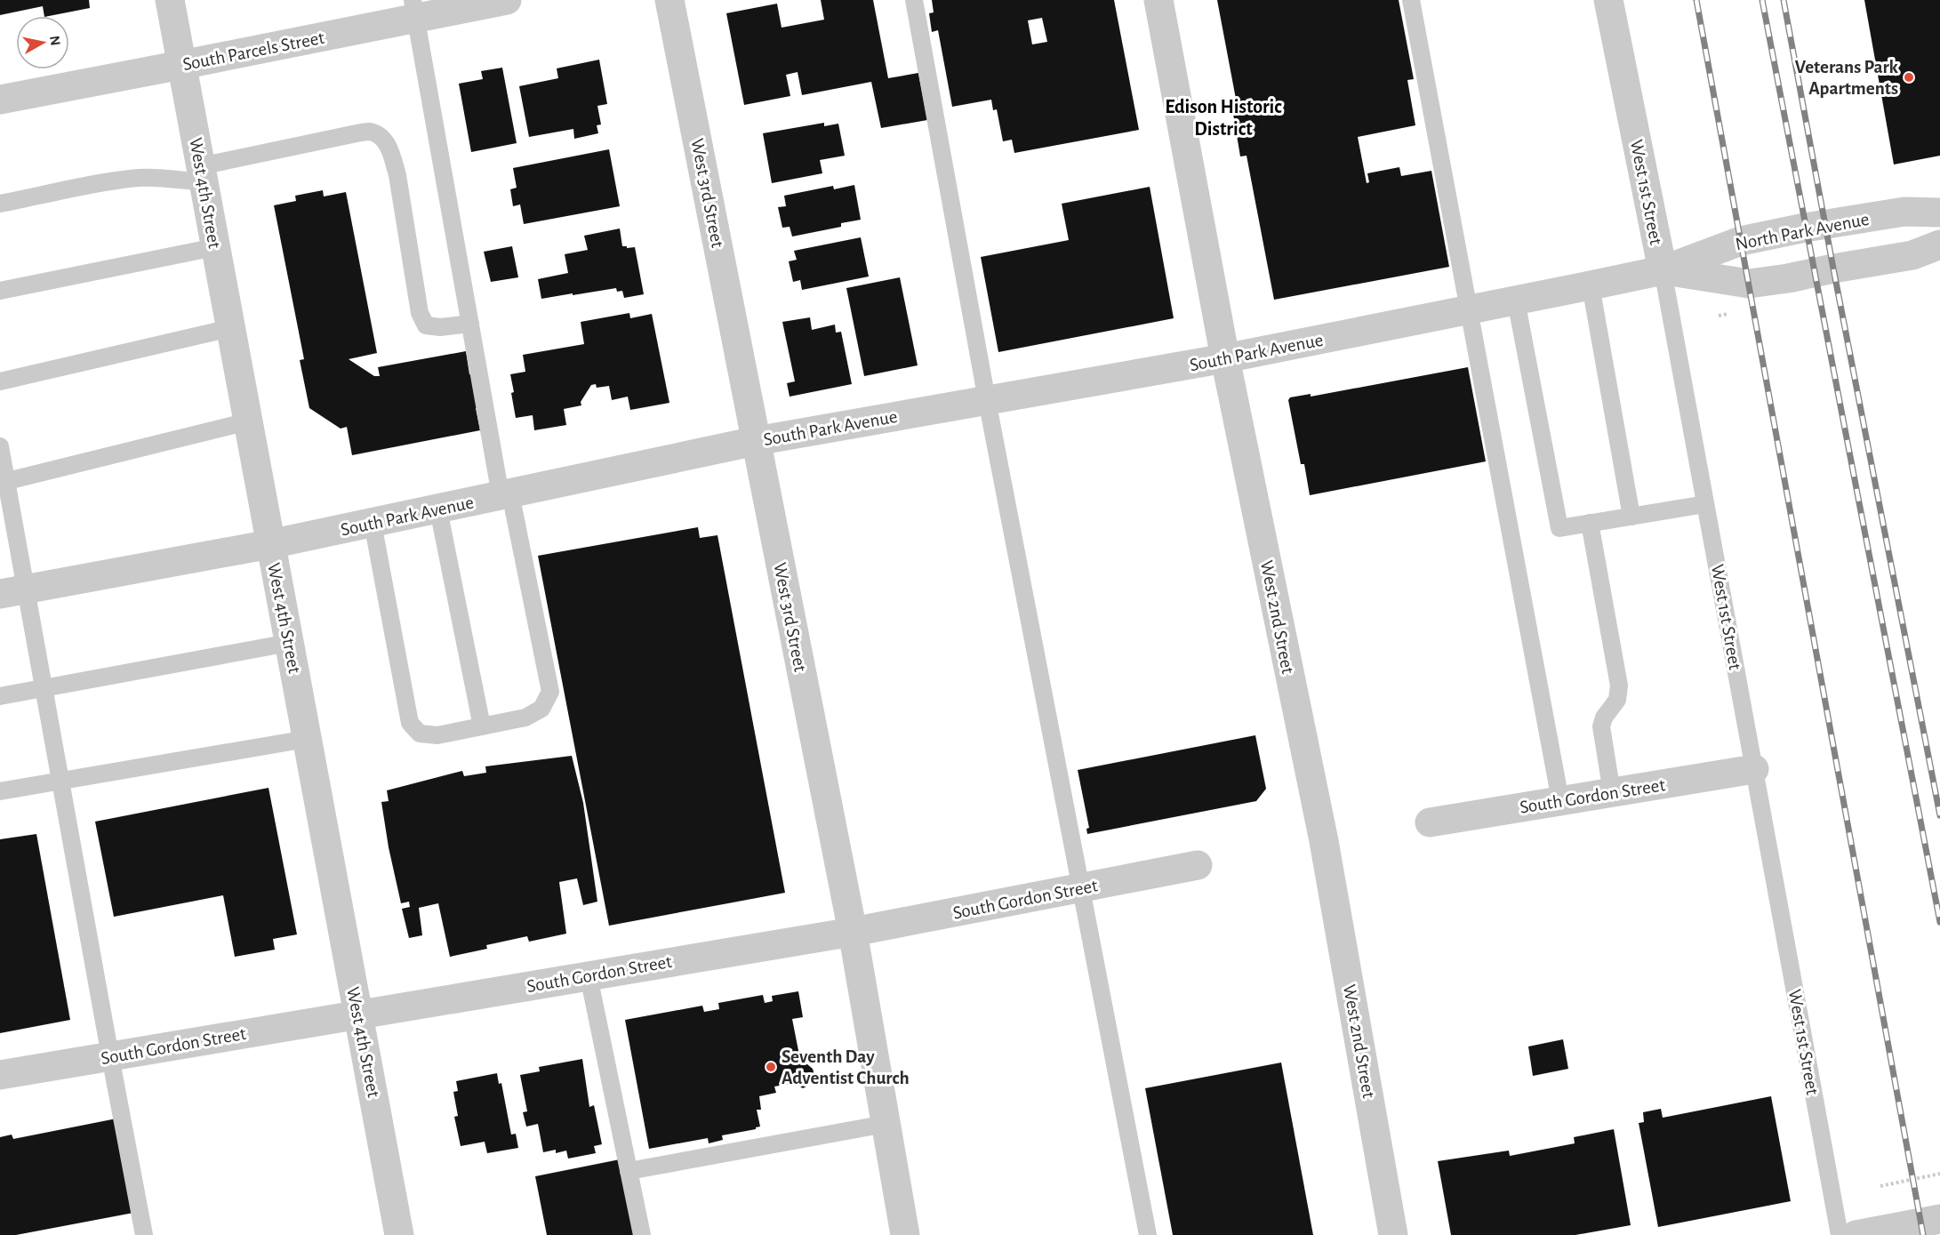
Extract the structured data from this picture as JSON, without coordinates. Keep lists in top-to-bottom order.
{
  "streets": {
    "street": [
      "South Parcels Street",
      "West 1st Street",
      "West 4th Street",
      "West 3rd Street",
      "North Park Avenue",
      "South Park Avenue",
      "West 2nd Street",
      "South Gordon Street"
    ]
  },
  "crossings": [
    ["South Parcels Street", "West 4th Street"],
    ["West 1st Street", "North Park Avenue"],
    ["West 1st Street", "South Park Avenue"],
    ["West 1st Street", "South Gordon Street"],
    ["West 4th Street", "South Park Avenue"],
    ["West 4th Street", "South Gordon Street"],
    ["West 3rd Street", "South Park Avenue"],
    ["West 3rd Street", "South Gordon Street"],
    ["North Park Avenue", "South Park Avenue"],
    ["South Park Avenue", "West 2nd Street"]
  ],
  "districts": ["Edison Historic District"],
  "places": ["Veterans Park Apartments", "Seventh Day Adventist Church"],
  "north": "right"
}
